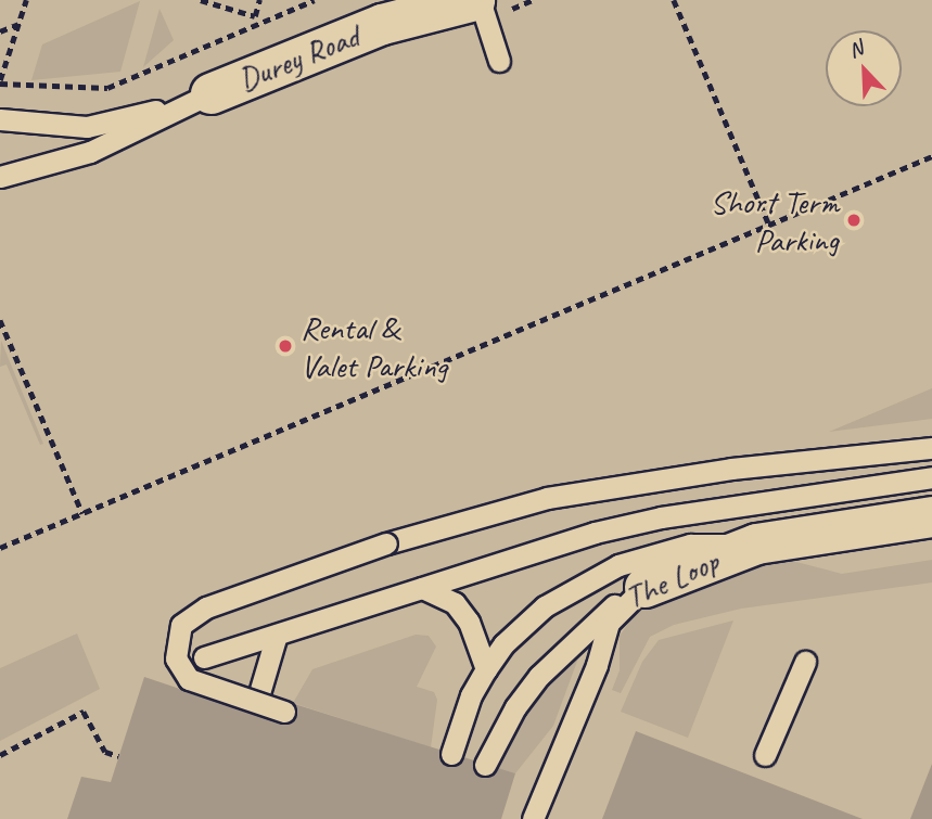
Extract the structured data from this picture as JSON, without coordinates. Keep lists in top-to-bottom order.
{
  "streets": {
    "street": ["Durey Road", "The Loop"]
  },
  "places": ["Short Term Parking", "Rental & Valet Parking"],
  "north": "top left"
}
